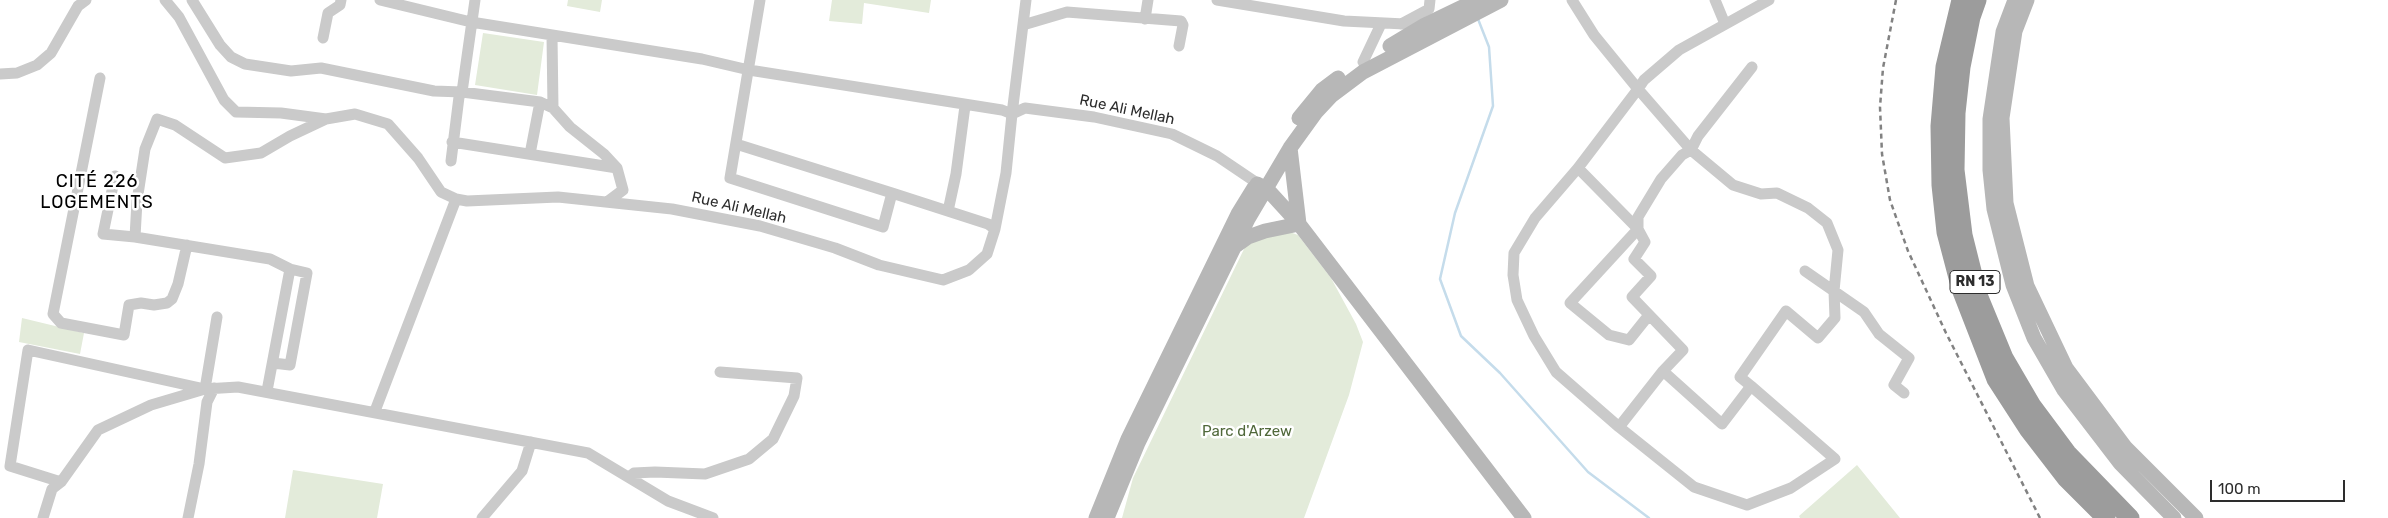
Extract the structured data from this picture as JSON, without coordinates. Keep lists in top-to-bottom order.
{
  "streets": {
    "highway": ["RN 13"],
    "street": ["Rue Ali Mellah"]
  },
  "districts": ["CITÉ 226 LOGEMENTS"],
  "parks": ["Parc d'Arzew"],
  "scale_bar": "100 m"
}
